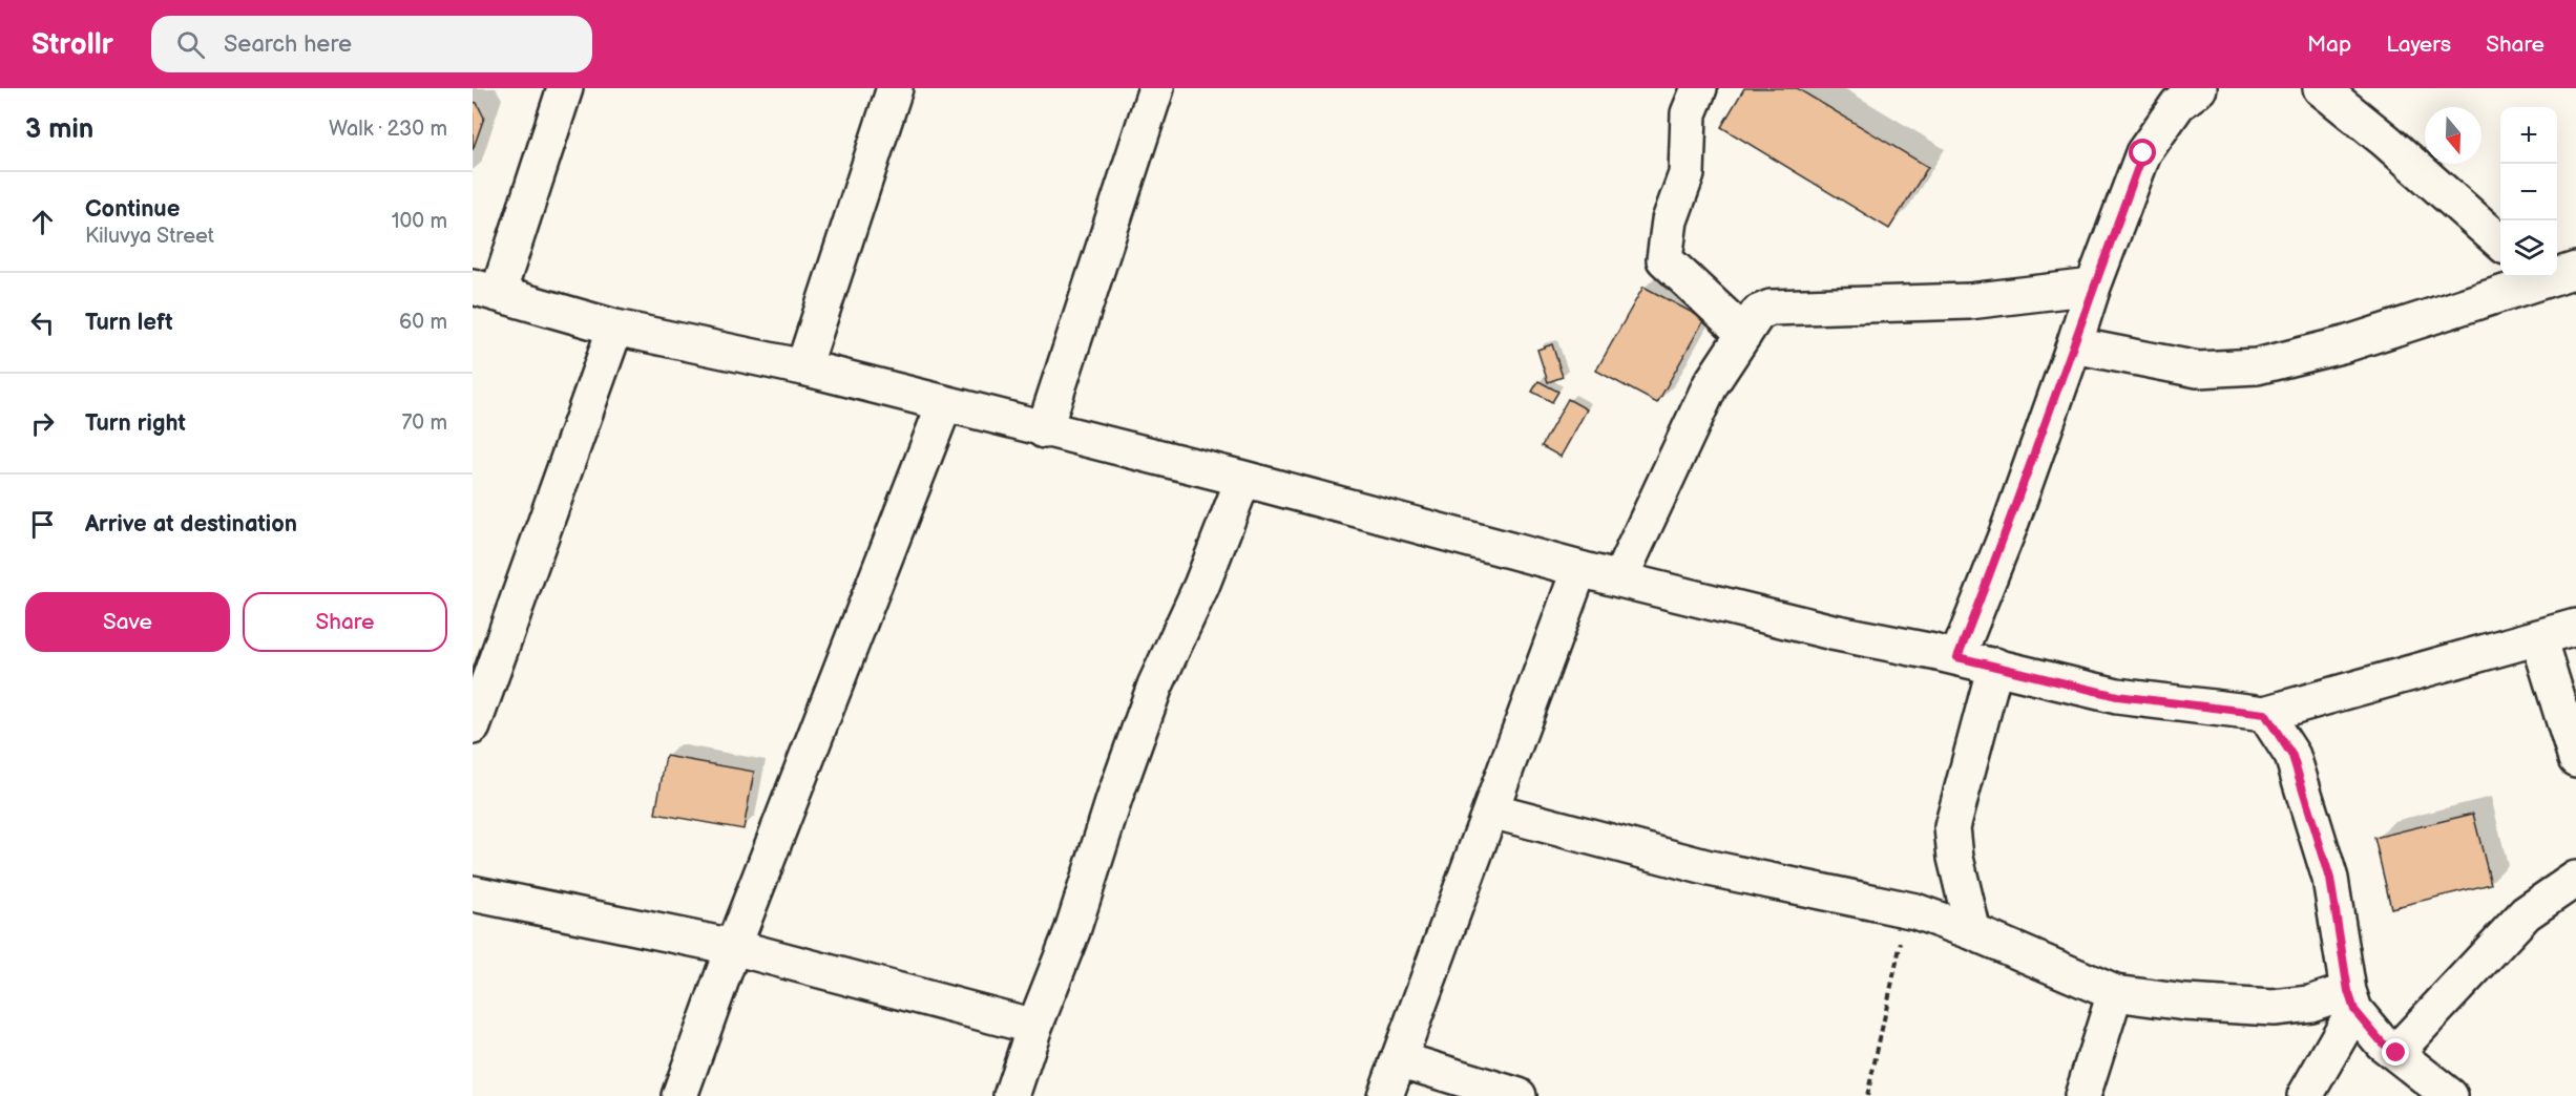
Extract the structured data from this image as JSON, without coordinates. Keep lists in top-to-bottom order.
{
  "north": "bottom",
  "page": {
    "header": "Strollr",
    "search": "Search here",
    "nav": ["Map", "Layers", "Share"],
    "heading": ["3 min", "Walk · 230 m"],
    "map_buttons": ["+", "−"],
    "list": [
      ["Continue", "Kiluvya Street", "100 m"],
      ["Turn left", "60 m"],
      ["Turn right", "70 m"],
      "Arrive at destination"
    ],
    "buttons": ["Save", "Share"]
  }
}
